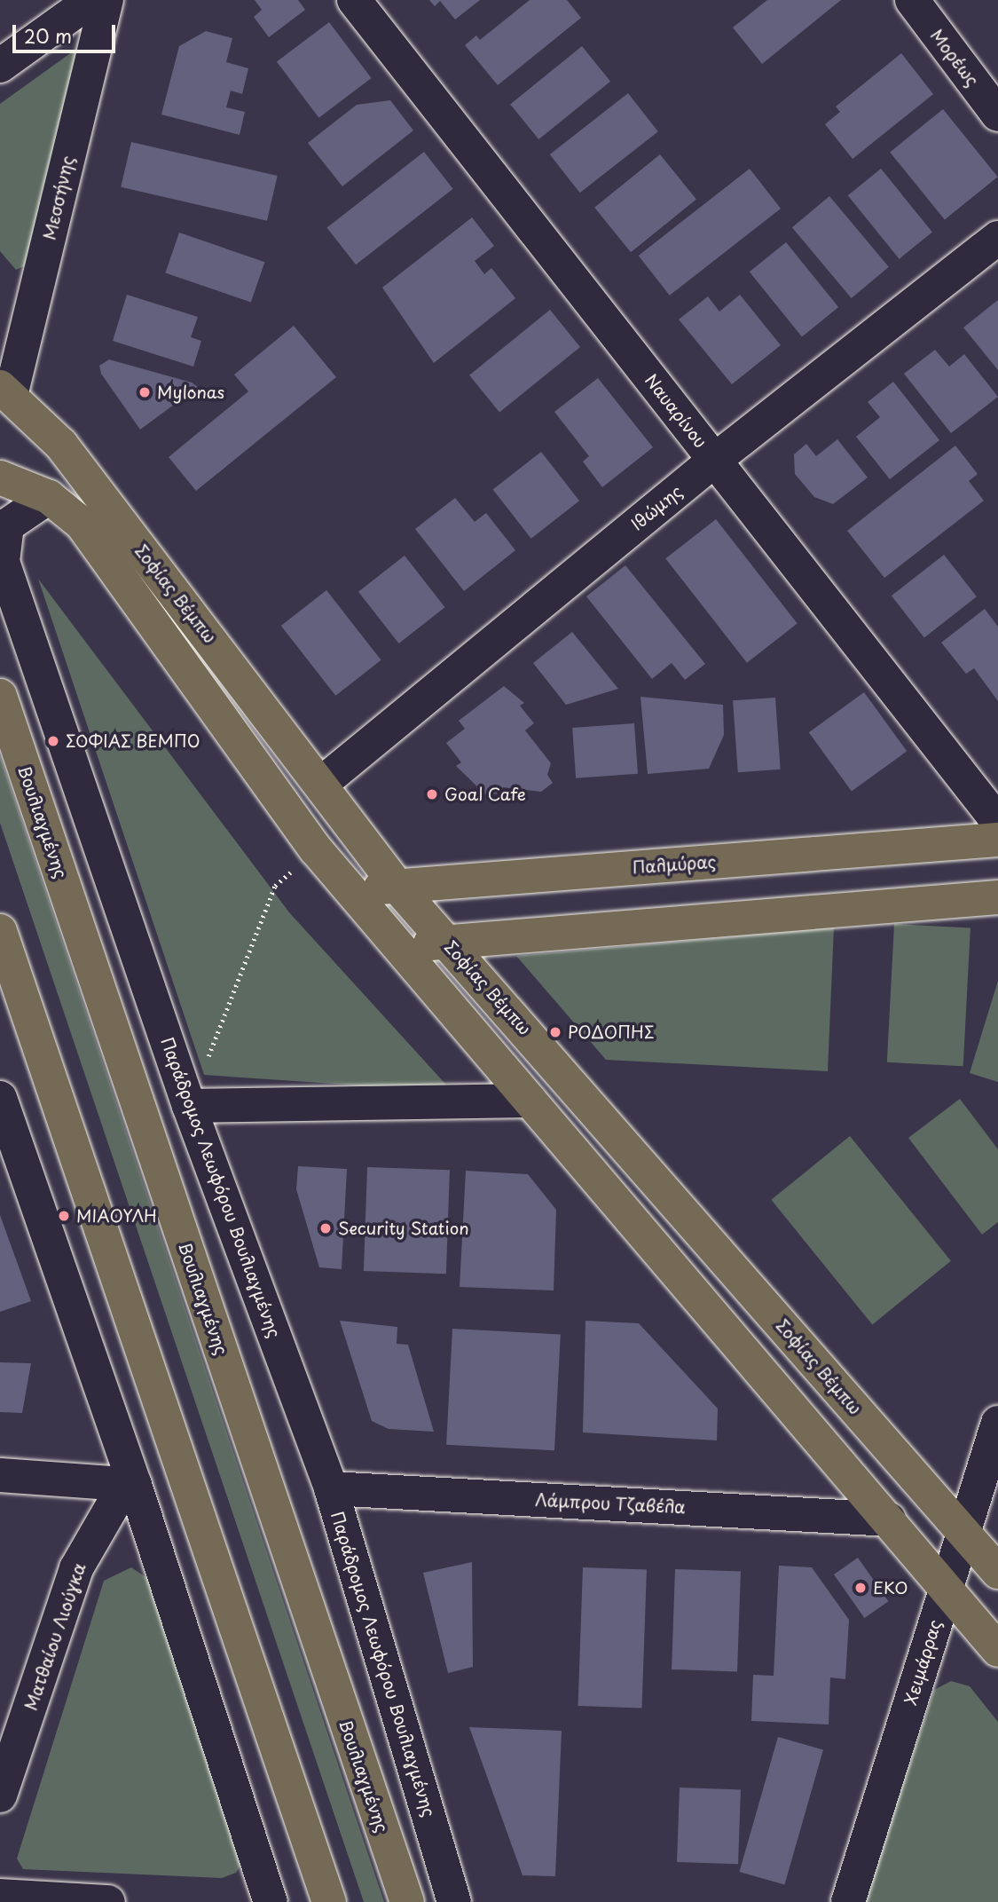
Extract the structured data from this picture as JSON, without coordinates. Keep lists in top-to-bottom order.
{
  "streets": {
    "main road": ["Σοφίας Βέμπω", "Βουλιαγμένης", "Παλμύρας"],
    "street": [
      "Μορέως",
      "Μεσσήνης",
      "Ναυαρίνου",
      "Ιθώμης",
      "Παράδρομος Λεωφόρου Βουλιαγμένης",
      "Λάμπρου Τζαβέλα",
      "Ματθαίου Λιούγκα",
      "Χειμάρρας"
    ]
  },
  "crossings": [
    ["Μεσσήνης", "Σοφίας Βέμπω"],
    ["Ναυαρίνου", "Ιθώμης"],
    ["Ιθώμης", "Σοφίας Βέμπω"],
    ["Σοφίας Βέμπω", "Παλμύρας"],
    ["Σοφίας Βέμπω", "Παράδρομος Λεωφόρου Βουλιαγμένης"],
    ["Σοφίας Βέμπω", "Λάμπρου Τζαβέλα"],
    ["Σοφίας Βέμπω", "Χειμάρρας"],
    ["Παράδρομος Λεωφόρου Βουλιαγμένης", "Λάμπρου Τζαβέλα"]
  ],
  "places": [
    "Mylonas",
    "ΣΟΦΙΑΣ ΒΕΜΠΟ",
    "Goal Cafe",
    "ΡΟΔΟΠΗΣ",
    "ΜΙΑΟΥΛΗ",
    "Security Station",
    "EKO"
  ],
  "scale_bar": "20 m"
}
